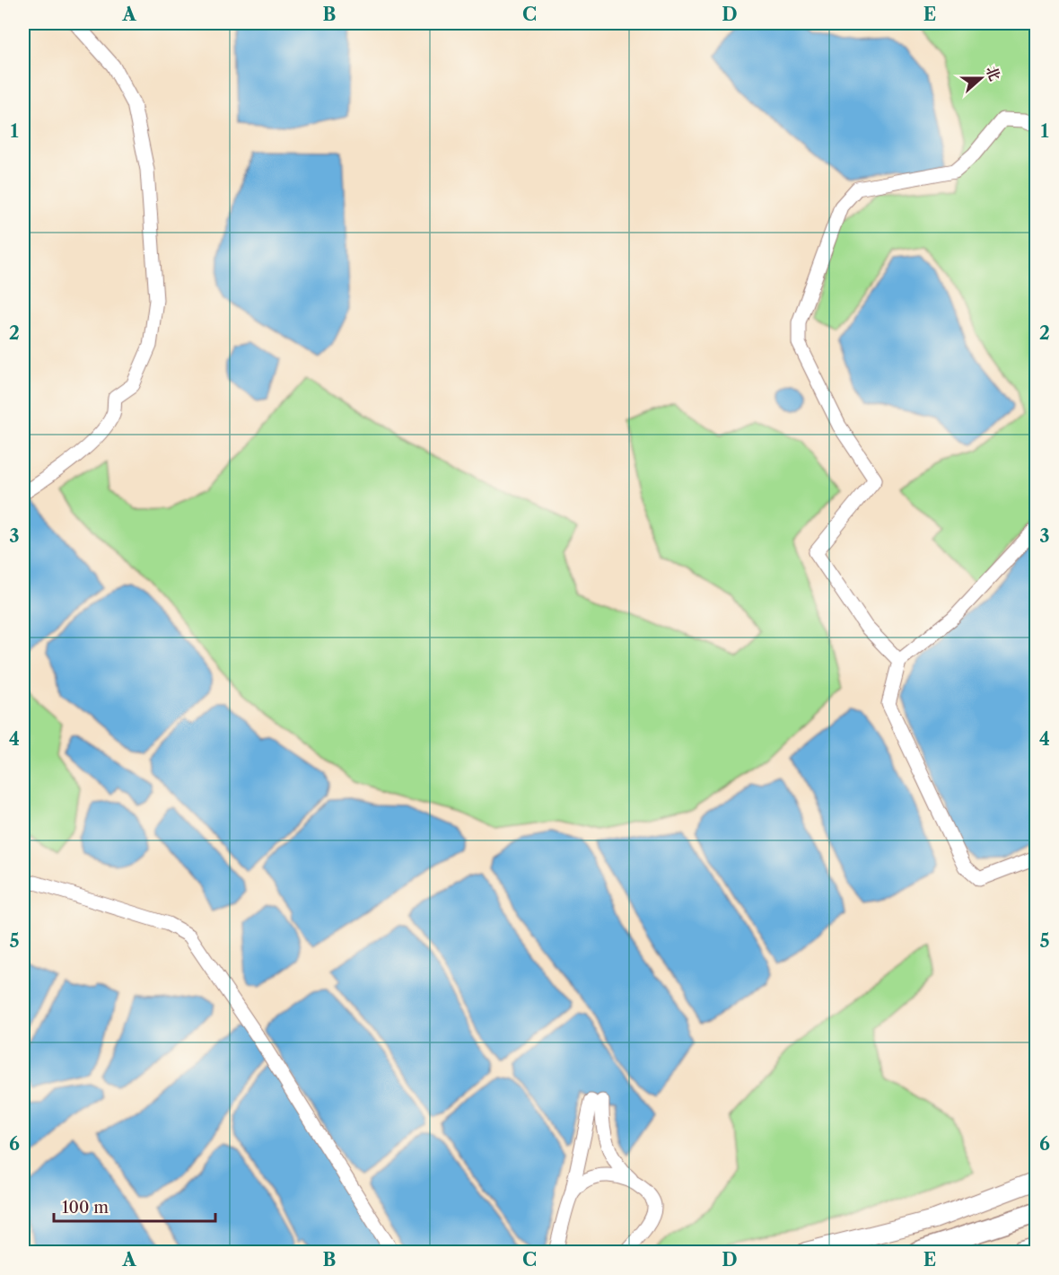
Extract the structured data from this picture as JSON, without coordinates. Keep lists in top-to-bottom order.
{
  "scale_bar": "100 m",
  "north": "right",
  "grid": {
    "columns": [
      "A",
      "B",
      "C",
      "D",
      "E"
    ],
    "rows": [
      "1",
      "2",
      "3",
      "4",
      "5",
      "6"
    ]
  }
}
